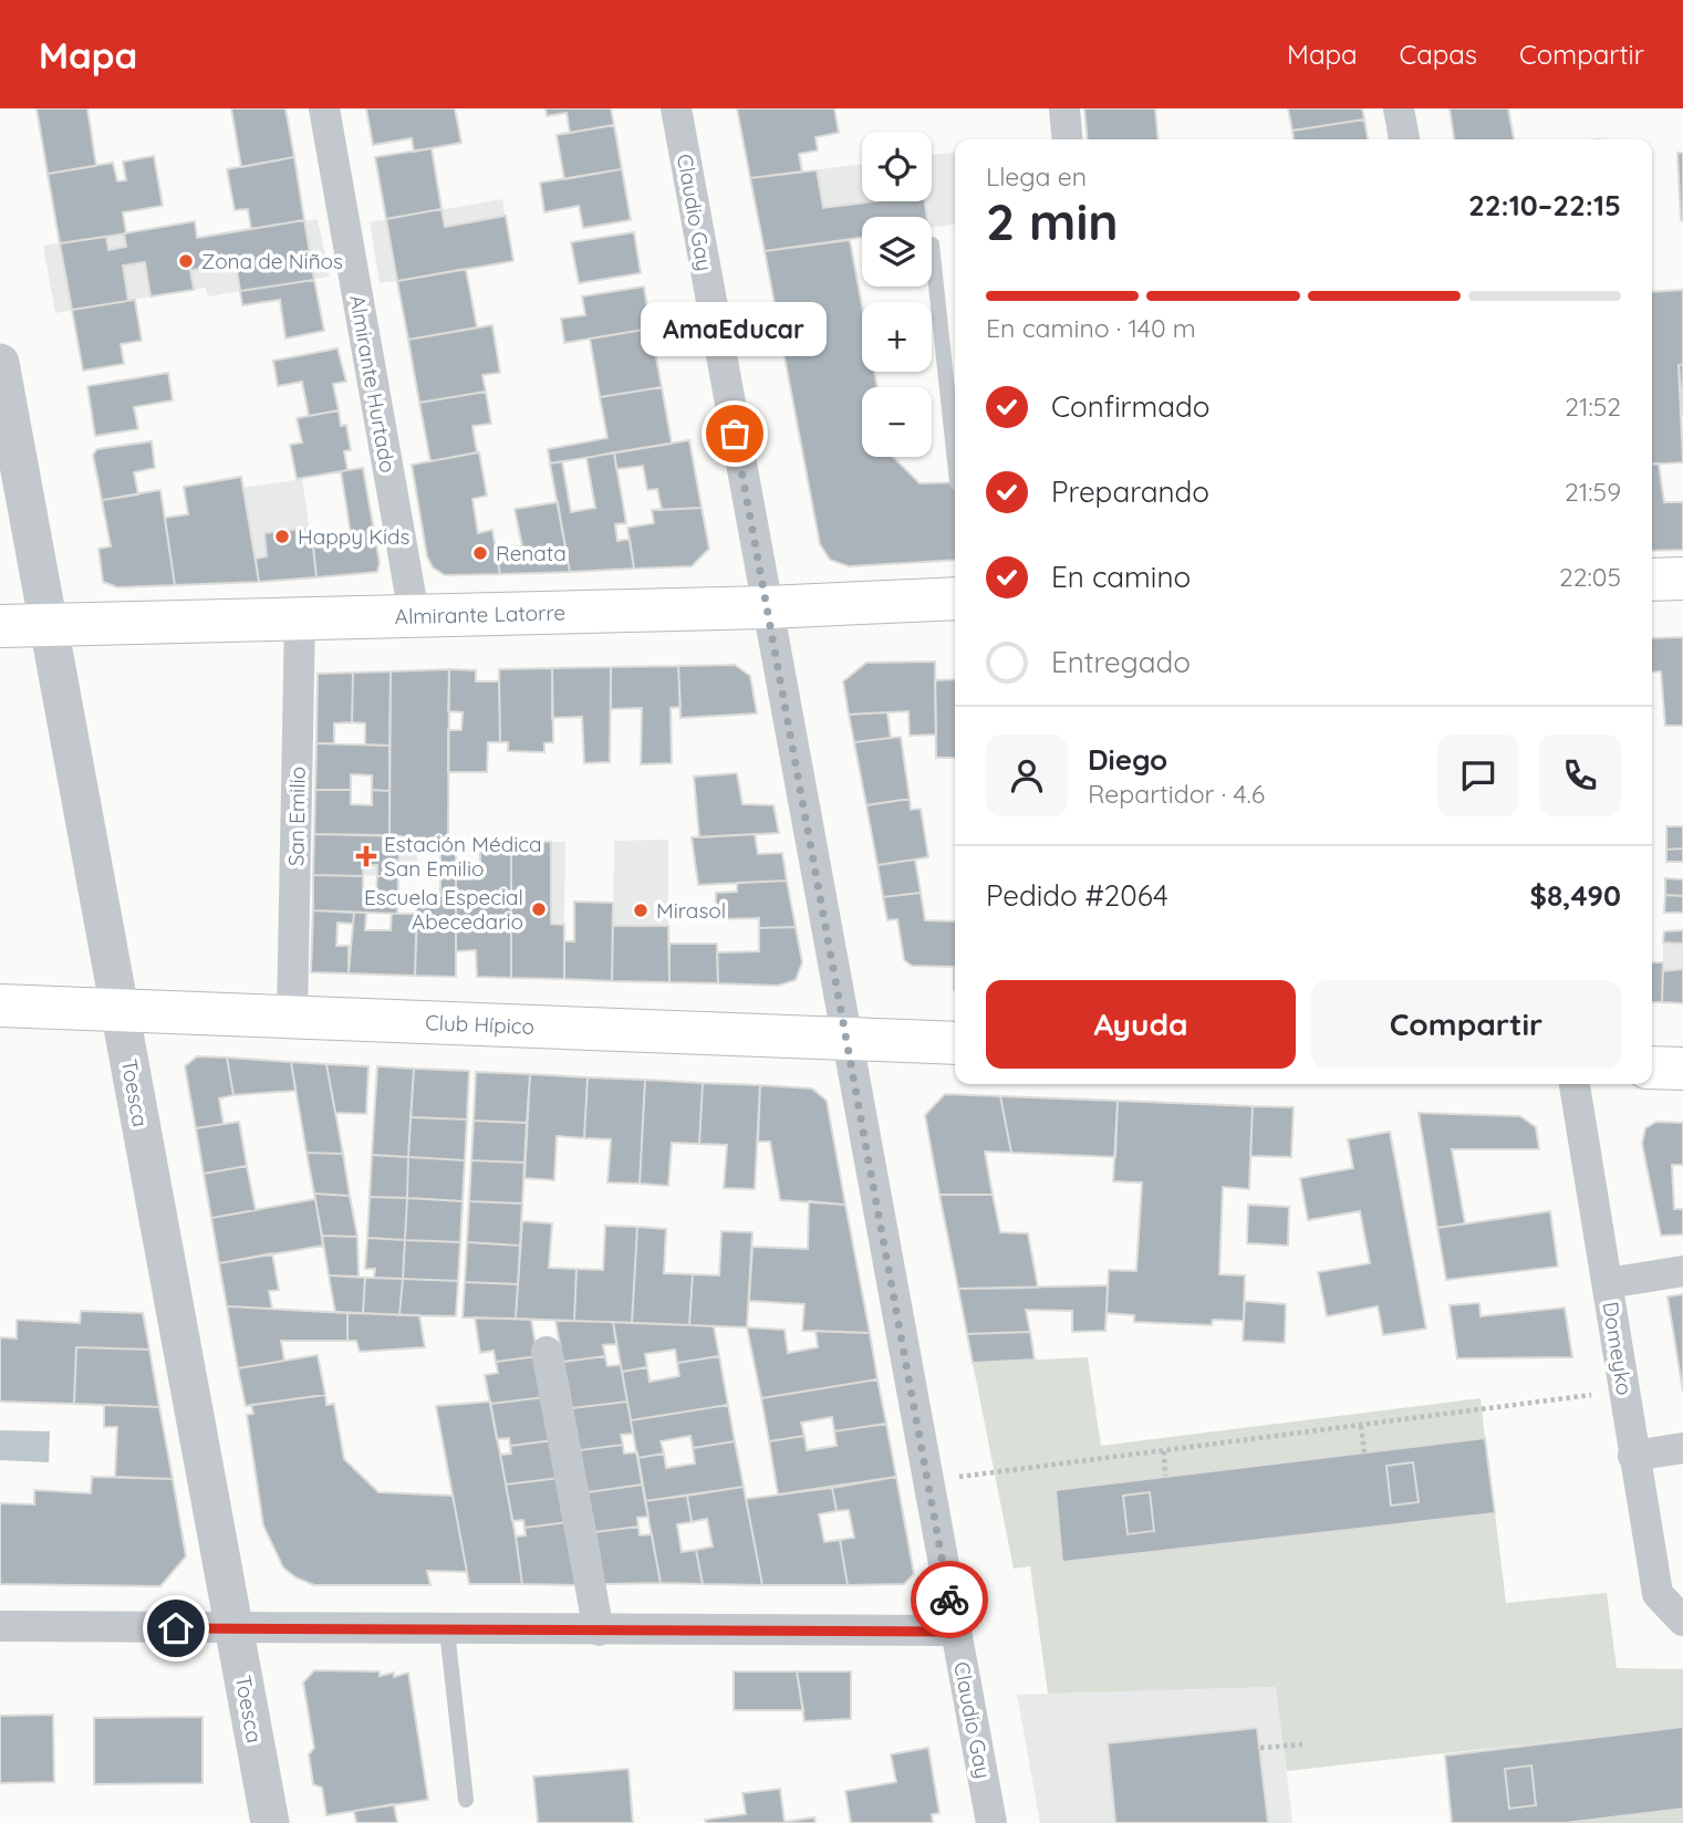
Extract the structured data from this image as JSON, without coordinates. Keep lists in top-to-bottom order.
{
  "streets": {
    "main road": ["Almirante Latorre", "Club Hípico"],
    "street": [
      "Claudio Gay",
      "Almirante Hurtado",
      "San Emilio",
      "Toesca",
      "Domeyko"
    ]
  },
  "crossings": [
    ["Claudio Gay", "Almirante Latorre"],
    ["Claudio Gay", "Club Hípico"],
    ["Almirante Hurtado", "Almirante Latorre"],
    ["Almirante Latorre", "San Emilio"],
    ["Almirante Latorre", "Toesca"],
    ["San Emilio", "Club Hípico"],
    ["Club Hípico", "Toesca"]
  ],
  "places": {
    "other": [
      "Zona de Niños",
      "AmaEducar",
      "Happy Kids",
      "Renata",
      "Escuela Especial Abecedario",
      "Mirasol"
    ],
    "health": ["Estación Médica San Emilio"]
  },
  "page": {
    "header": "Mapa",
    "nav": ["Mapa", "Capas", "Compartir"],
    "map_buttons": ["+", "−"],
    "heading": ["2 min", "Llega en", "22:10–22:15"],
    "panel": [
      "Diego",
      "Repartidor · 4.6",
      "Pedido #2064",
      "$8,490"
    ],
    "bar": "En camino · 140 m",
    "bubble": "AmaEducar",
    "list": [
      ["Confirmado", "21:52"],
      ["Preparando", "21:59"],
      ["En camino", "22:05"],
      "Entregado"
    ],
    "buttons": ["Ayuda", "Compartir"]
  }
}
